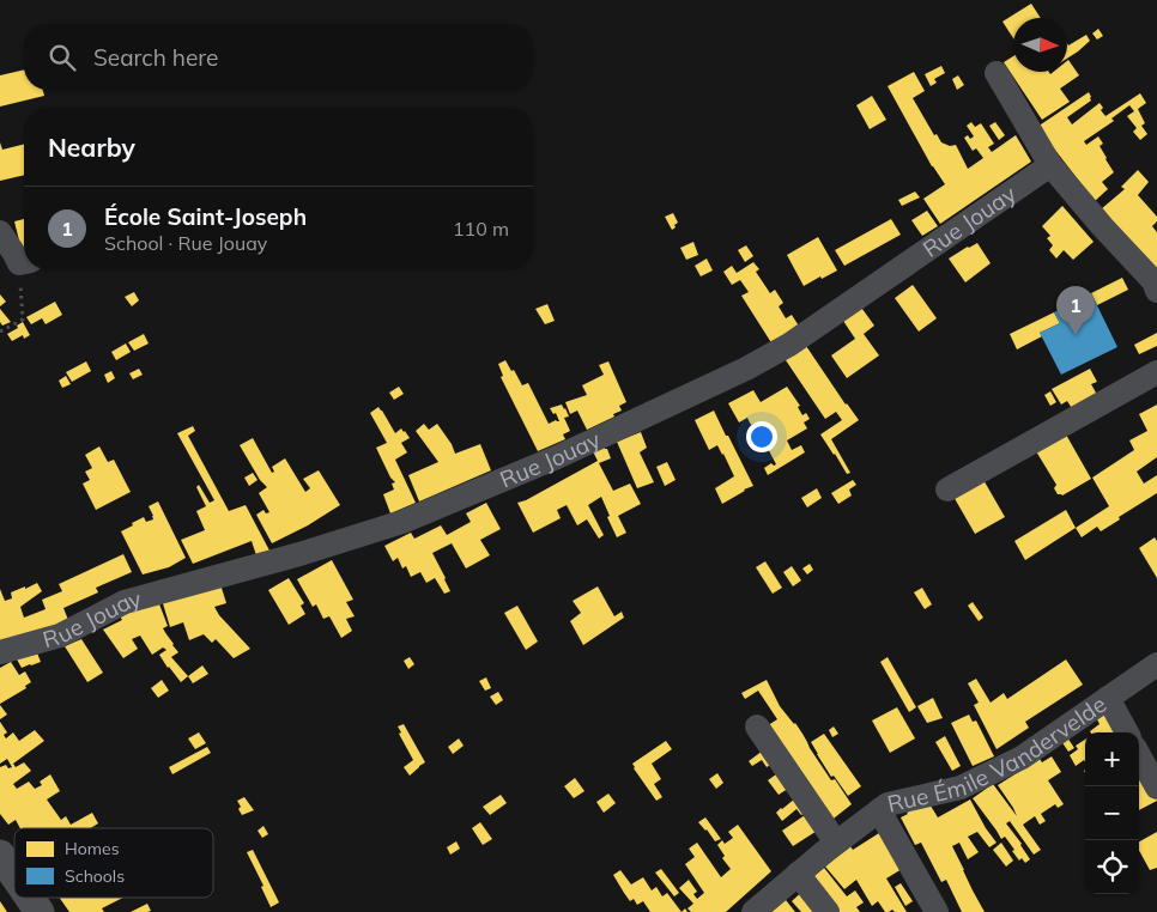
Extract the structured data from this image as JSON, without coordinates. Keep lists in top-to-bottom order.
{
  "streets": {
    "street": ["Rue Jouay", "Rue Émile Vandervelde"]
  },
  "legend": ["Homes", "Schools"],
  "north": "right",
  "page": {
    "search": "Search here",
    "heading": "Nearby",
    "list": [
      {
        "mark": "1",
        "name": "École Saint-Joseph",
        "note": "School · Rue Jouay",
        "value": "110 m"
      }
    ],
    "pins": "1",
    "map_buttons": ["+", "−"]
  }
}
